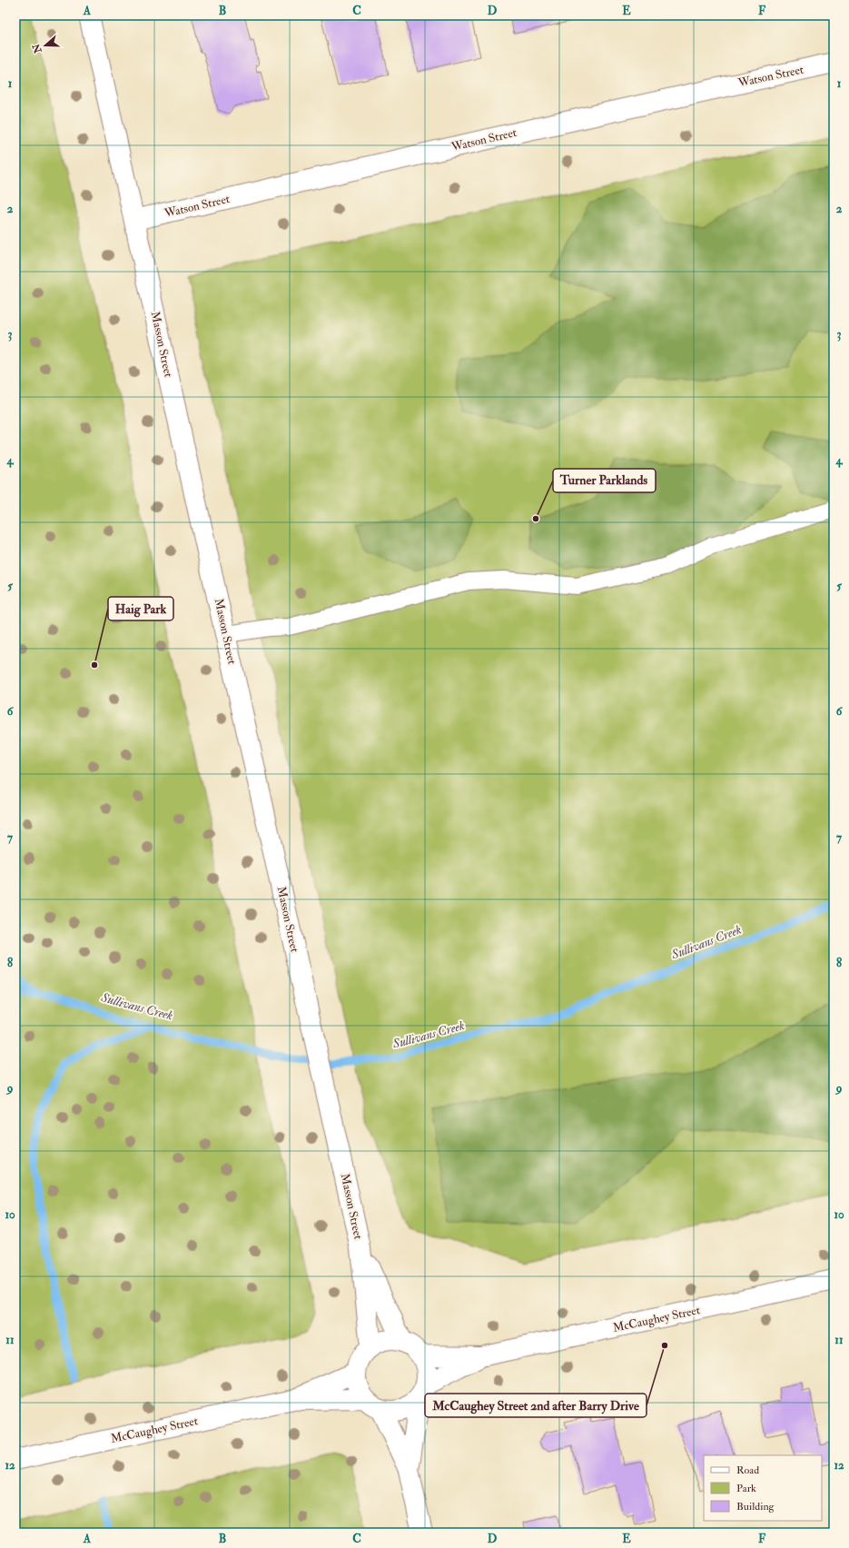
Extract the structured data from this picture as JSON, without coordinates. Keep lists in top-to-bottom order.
{
  "streets": {
    "street": ["Watson Street", "Masson Street", "McCaughey Street"]
  },
  "crossings": [
    ["Watson Street", "Masson Street"],
    ["Masson Street", "McCaughey Street"]
  ],
  "water": ["Sullivans Creek"],
  "places": ["Turner Parklands", "Haig Park", "McCaughey Street 2nd after Barry Drive"],
  "legend": ["Road", "Park", "Building"],
  "north": "left",
  "grid": {
    "columns": [
      "A",
      "B",
      "C",
      "D",
      "E",
      "F"
    ],
    "rows": [
      "1",
      "2",
      "3",
      "4",
      "5",
      "6",
      "7",
      "8",
      "9",
      "10",
      "11",
      "12"
    ]
  }
}
